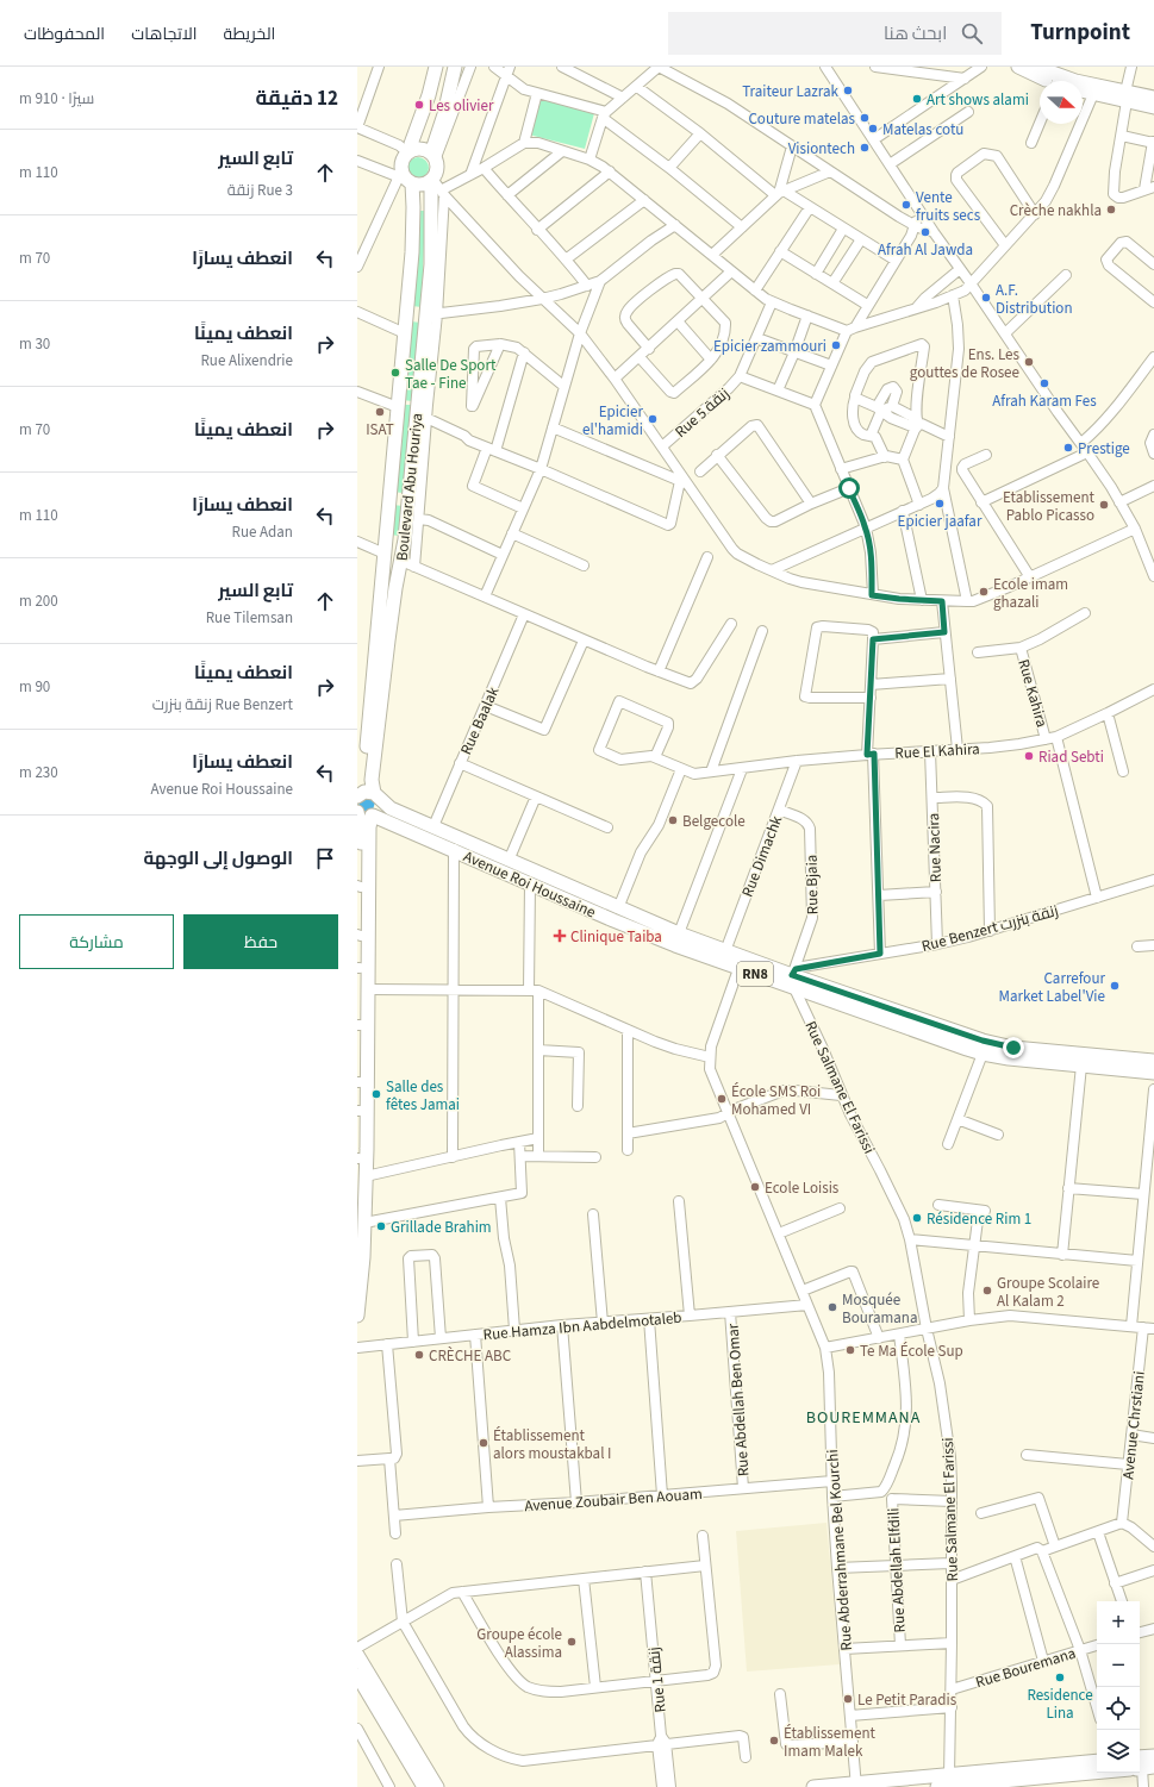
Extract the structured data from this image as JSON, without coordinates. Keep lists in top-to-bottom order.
{
  "streets": {
    "main road": ["Boulevard Abu Houriya", "Avenue Roi Houssaine", "RN8"],
    "street": [
      "Rue 5 زنقة",
      "Rue Kahira",
      "Rue Baalak",
      "Rue El Kahira",
      "Rue Nacira",
      "Rue Dimachk",
      "Rue Bjaia",
      "Rue Benzert زنقة بنزرت",
      "Rue Salmane El Farissi",
      "Rue Hamza Ibn Aabdelmotaleb",
      "Rue Abdellah Ben Omar",
      "Avenue Chrstiani",
      "Avenue Zoubair Ben Aouam",
      "Rue Abderrahmane Bel Kourchi",
      "Rue Abdellah Elfdili",
      "Rue Bouremana",
      "Rue 1 زنقة"
    ]
  },
  "crossings": [
    ["Boulevard Abu Houriya", "Avenue Roi Houssaine"],
    ["Rue Kahira", "Rue El Kahira"],
    ["Rue Baalak", "Avenue Roi Houssaine"],
    ["Rue El Kahira", "Rue Nacira"],
    ["Rue El Kahira", "Rue Dimachk"],
    ["Rue Nacira", "Rue Benzert زنقة بنزرت"],
    ["Rue Dimachk", "Avenue Roi Houssaine"],
    ["Rue Dimachk", "Rue Bjaia"],
    ["Avenue Roi Houssaine", "Rue Bjaia"],
    ["Avenue Roi Houssaine", "Rue Benzert زنقة بنزرت"],
    ["Avenue Roi Houssaine", "RN8"],
    ["Avenue Roi Houssaine", "Rue Salmane El Farissi"],
    ["Avenue Roi Houssaine", "Rue Abderrahmane Bel Kourchi"],
    ["Rue Bjaia", "Rue Benzert زنقة بنزرت"],
    ["Rue Bjaia", "Rue Salmane El Farissi"],
    ["Rue Benzert زنقة بنزرت", "Rue Salmane El Farissi"],
    ["Rue Salmane El Farissi", "Rue Abdellah Elfdili"],
    ["Rue Salmane El Farissi", "Rue Bouremana"],
    ["Rue Hamza Ibn Aabdelmotaleb", "Rue Abdellah Ben Omar"],
    ["Rue Hamza Ibn Aabdelmotaleb", "Rue Abderrahmane Bel Kourchi"],
    ["Rue Abdellah Ben Omar", "Avenue Zoubair Ben Aouam"],
    ["Avenue Zoubair Ben Aouam", "Rue Abderrahmane Bel Kourchi"]
  ],
  "districts": ["BOUREMMANA"],
  "places": {
    "other": [
      "Traiteur Lazrak",
      "Art shows alami",
      "Les olivier",
      "Couture matelas",
      "Matelas cotu",
      "Visiontech",
      "Vente fruits secs",
      "Crèche nakhla",
      "Afrah Al Jawda",
      "A.F. Distribution",
      "Epicier zammouri",
      "Ens. Les gouttes de Rosee",
      "Salle De Sport Tae - Fine",
      "Afrah Karam Fes",
      "ISAT",
      "Epicier el'hamidi",
      "Prestige",
      "Epicier jaafar",
      "Etablissement Pablo Picasso",
      "Ecole imam ghazali",
      "Riad Sebti",
      "Belgecole",
      "Carrefour Market Label'Vie",
      "Salle des fêtes Jamai",
      "École SMS Roi Mohamed VI",
      "Ecole Loisis",
      "Résidence Rim 1",
      "Grillade Brahim",
      "Groupe Scolaire Al Kalam 2",
      "Mosquée Bouramana",
      "Te Ma École Sup",
      "CRÈCHE ABC",
      "Établissement alors moustakbal I",
      "Groupe école Alassima",
      "Residence Lina",
      "Le Petit Paradis",
      "Établissement Imam Malek"
    ],
    "health": ["Clinique Taiba"]
  },
  "north": "right",
  "page": {
    "header": "Turnpoint",
    "search": "ابحث هنا",
    "nav": ["الخريطة", "الاتجاهات", "المحفوظات"],
    "heading": ["12 دقيقة", "سيرًا · 910 m"],
    "list": [
      ["تابع السير", "Rue 3 زنقة", "110 m"],
      ["انعطف يسارًا", "70 m"],
      ["انعطف يمينًا", "Rue Alixendrie", "30 m"],
      ["انعطف يمينًا", "70 m"],
      ["انعطف يسارًا", "Rue Adan", "110 m"],
      ["تابع السير", "Rue Tilemsan", "200 m"],
      ["انعطف يمينًا", "Rue Benzert زنقة بنزرت", "90 m"],
      ["انعطف يسارًا", "Avenue Roi Houssaine", "230 m"],
      "الوصول إلى الوجهة"
    ],
    "buttons": ["حفظ", "مشاركة"],
    "map_buttons": ["+", "−"]
  }
}
